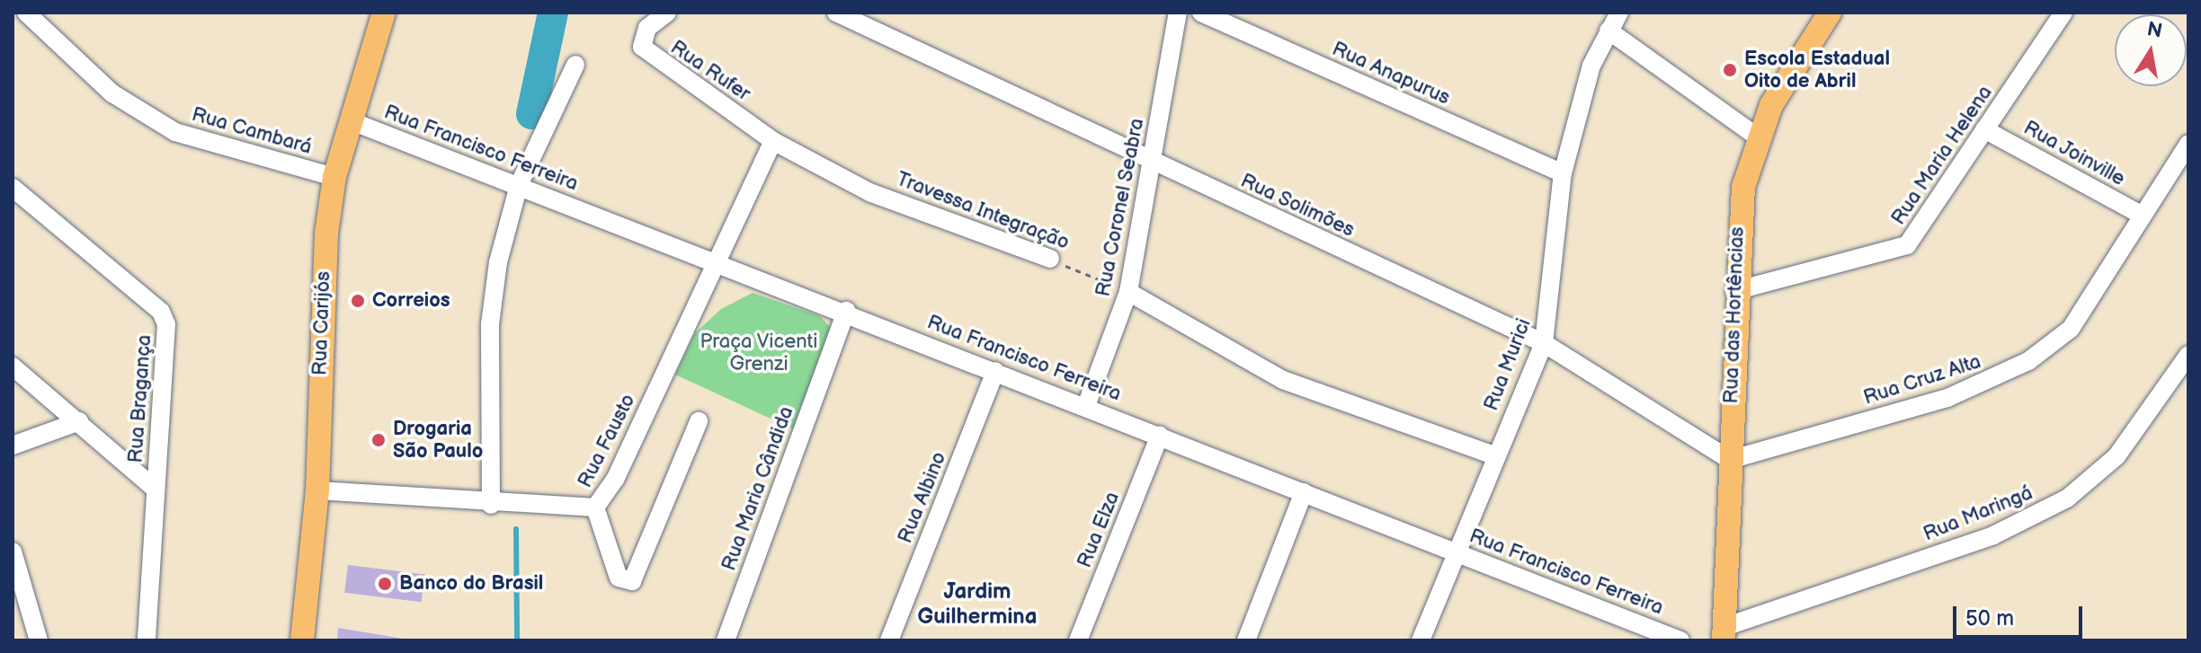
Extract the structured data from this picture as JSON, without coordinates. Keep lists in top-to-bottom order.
{
  "streets": {
    "main road": ["Rua das Hortências", "Rua Carijós"],
    "street": [
      "Rua Rufer",
      "Rua Anapurus",
      "Rua Cambará",
      "Rua Francisco Ferreira",
      "Rua Joinville",
      "Rua Maria Helena",
      "Rua Solimões",
      "Rua Coronel Seabra",
      "Travessa Integração",
      "Rua Murici",
      "Rua Cruz Alta",
      "Rua Bragança",
      "Rua Fausto",
      "Rua Maria Cândida",
      "Rua Albino",
      "Rua Maringá",
      "Rua Elza"
    ]
  },
  "crossings": [
    ["Rua Rufer", "Travessa Integração"],
    ["Rua Rufer", "Rua Fausto"],
    ["Rua Anapurus", "Rua Murici"],
    ["Rua Cambará", "Rua Carijós"],
    ["Rua Francisco Ferreira", "Rua Coronel Seabra"],
    ["Rua Francisco Ferreira", "Rua Carijós"],
    ["Rua Francisco Ferreira", "Rua Murici"],
    ["Rua Francisco Ferreira", "Rua Fausto"],
    ["Rua Francisco Ferreira", "Rua Maria Cândida"],
    ["Rua Francisco Ferreira", "Rua Albino"],
    ["Rua Francisco Ferreira", "Rua Elza"],
    ["Rua Joinville", "Rua Maria Helena"],
    ["Rua Joinville", "Rua Cruz Alta"],
    ["Rua Maria Helena", "Rua das Hortências"],
    ["Rua Solimões", "Rua Coronel Seabra"],
    ["Rua Solimões", "Rua das Hortências"],
    ["Rua Solimões", "Rua Murici"],
    ["Rua Solimões", "Rua Cruz Alta"],
    ["Rua Coronel Seabra", "Travessa Integração"],
    ["Travessa Integração", "Rua Fausto"],
    ["Rua das Hortências", "Rua Cruz Alta"],
    ["Rua das Hortências", "Rua Maringá"],
    ["Rua Carijós", "Rua Fausto"]
  ],
  "districts": ["Jardim Guilhermina"],
  "parks": ["Praça Vicenti Grenzi"],
  "places": [
    "Escola Estadual Oito de Abril",
    "Correios",
    "Drogaria São Paulo",
    "Banco do Brasil"
  ],
  "scale_bar": "50 m",
  "north": "top"
}
